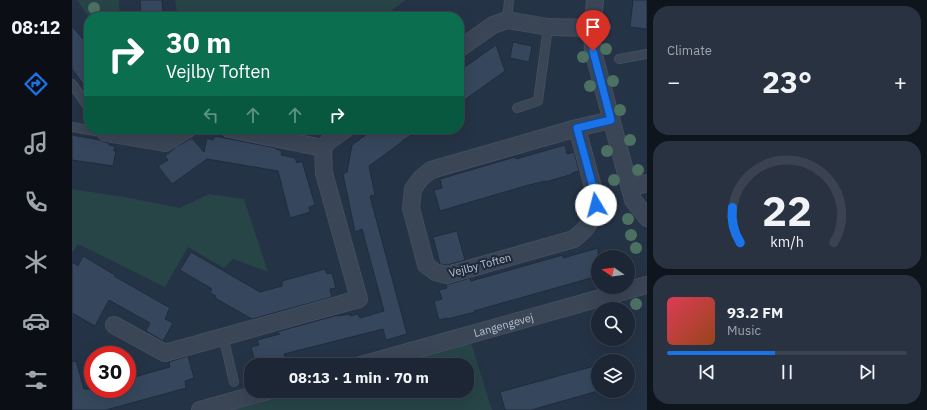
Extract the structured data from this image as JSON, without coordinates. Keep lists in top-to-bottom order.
{
  "streets": {
    "street": ["Vejlby Toften", "Langengevej"]
  },
  "north": "left",
  "page": {
    "tabs": "08:12",
    "tile": "Climate",
    "turn": ["30 m", "Vejlby Toften"],
    "heat": ["−", "23°", "+"],
    "song": ["93.2 FM", "Music"],
    "limit": "30",
    "trip": "08:13 · 1 min · 70 m",
    "gauge": ["22", "km/h"]
  }
}
